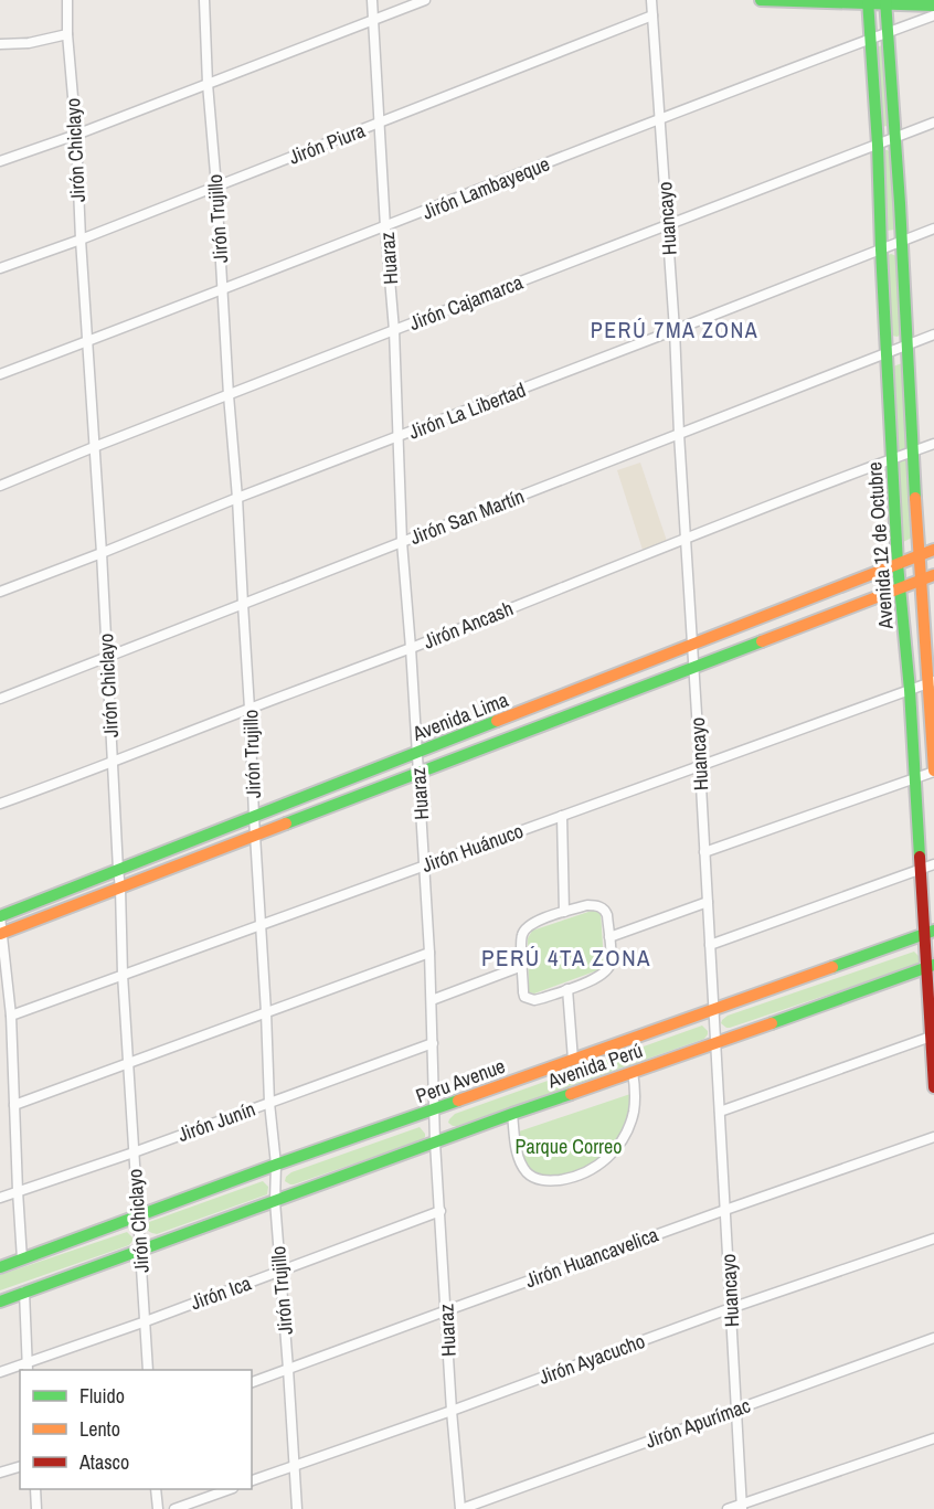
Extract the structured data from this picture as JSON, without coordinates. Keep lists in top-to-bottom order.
{
  "streets": {
    "main road": [
      "Avenida 12 de Octubre",
      "Avenida Lima",
      "Avenida Perú",
      "Peru Avenue"
    ],
    "street": [
      "Jirón Piura",
      "Jirón Chiclayo",
      "Jirón Lambayeque",
      "Jirón Trujillo",
      "Huancayo",
      "Huaraz",
      "Jirón Cajamarca",
      "Jirón La Libertad",
      "Jirón San Martín",
      "Jirón Ancash",
      "Jirón Huánuco",
      "Jirón Junín",
      "Jirón Huancavelica",
      "Jirón Ica",
      "Jirón Ayacucho",
      "Jirón Apurímac"
    ]
  },
  "crossings": [
    ["Jirón Piura", "Jirón Chiclayo"],
    ["Jirón Piura", "Jirón Trujillo"],
    ["Jirón Piura", "Huancayo"],
    ["Jirón Piura", "Huaraz"],
    ["Jirón Chiclayo", "Jirón Lambayeque"],
    ["Jirón Chiclayo", "Jirón Cajamarca"],
    ["Jirón Chiclayo", "Jirón La Libertad"],
    ["Jirón Chiclayo", "Jirón San Martín"],
    ["Jirón Chiclayo", "Jirón Ancash"],
    ["Jirón Chiclayo", "Avenida Lima"],
    ["Jirón Chiclayo", "Jirón Huánuco"],
    ["Jirón Chiclayo", "Peru Avenue"],
    ["Jirón Chiclayo", "Jirón Junín"],
    ["Jirón Chiclayo", "Jirón Ica"],
    ["Jirón Lambayeque", "Jirón Trujillo"],
    ["Jirón Lambayeque", "Huancayo"],
    ["Jirón Lambayeque", "Huaraz"],
    ["Jirón Lambayeque", "Avenida 12 de Octubre"],
    ["Jirón Trujillo", "Jirón Cajamarca"],
    ["Jirón Trujillo", "Jirón La Libertad"],
    ["Jirón Trujillo", "Jirón San Martín"],
    ["Jirón Trujillo", "Jirón Ancash"],
    ["Jirón Trujillo", "Avenida Lima"],
    ["Jirón Trujillo", "Jirón Huánuco"],
    ["Jirón Trujillo", "Avenida Perú"],
    ["Jirón Trujillo", "Peru Avenue"],
    ["Jirón Trujillo", "Jirón Junín"],
    ["Jirón Trujillo", "Jirón Huancavelica"],
    ["Jirón Trujillo", "Jirón Ica"],
    ["Jirón Trujillo", "Jirón Ayacucho"],
    ["Huancayo", "Jirón Cajamarca"],
    ["Huancayo", "Jirón La Libertad"],
    ["Huancayo", "Jirón San Martín"],
    ["Huancayo", "Jirón Ancash"],
    ["Huancayo", "Avenida Lima"],
    ["Huancayo", "Jirón Huánuco"],
    ["Huancayo", "Avenida Perú"],
    ["Huancayo", "Peru Avenue"],
    ["Huancayo", "Jirón Huancavelica"],
    ["Huancayo", "Jirón Ayacucho"],
    ["Huancayo", "Jirón Apurímac"],
    ["Huaraz", "Jirón Cajamarca"],
    ["Huaraz", "Jirón La Libertad"],
    ["Huaraz", "Jirón San Martín"],
    ["Huaraz", "Jirón Ancash"],
    ["Huaraz", "Avenida Lima"],
    ["Huaraz", "Jirón Huánuco"],
    ["Huaraz", "Avenida Perú"],
    ["Huaraz", "Peru Avenue"],
    ["Huaraz", "Jirón Junín"],
    ["Huaraz", "Jirón Huancavelica"],
    ["Huaraz", "Jirón Ica"],
    ["Huaraz", "Jirón Ayacucho"],
    ["Huaraz", "Jirón Apurímac"],
    ["Jirón Cajamarca", "Avenida 12 de Octubre"],
    ["Jirón La Libertad", "Avenida 12 de Octubre"],
    ["Jirón San Martín", "Avenida 12 de Octubre"],
    ["Avenida 12 de Octubre", "Jirón Ancash"],
    ["Avenida 12 de Octubre", "Avenida Lima"],
    ["Avenida 12 de Octubre", "Jirón Huánuco"],
    ["Avenida 12 de Octubre", "Avenida Perú"],
    ["Avenida 12 de Octubre", "Peru Avenue"]
  ],
  "districts": ["PERÚ 7MA ZONA", "PERÚ 4TA ZONA"],
  "parks": ["Parque Correo"],
  "legend": ["Fluido", "Lento", "Atasco"]
}
